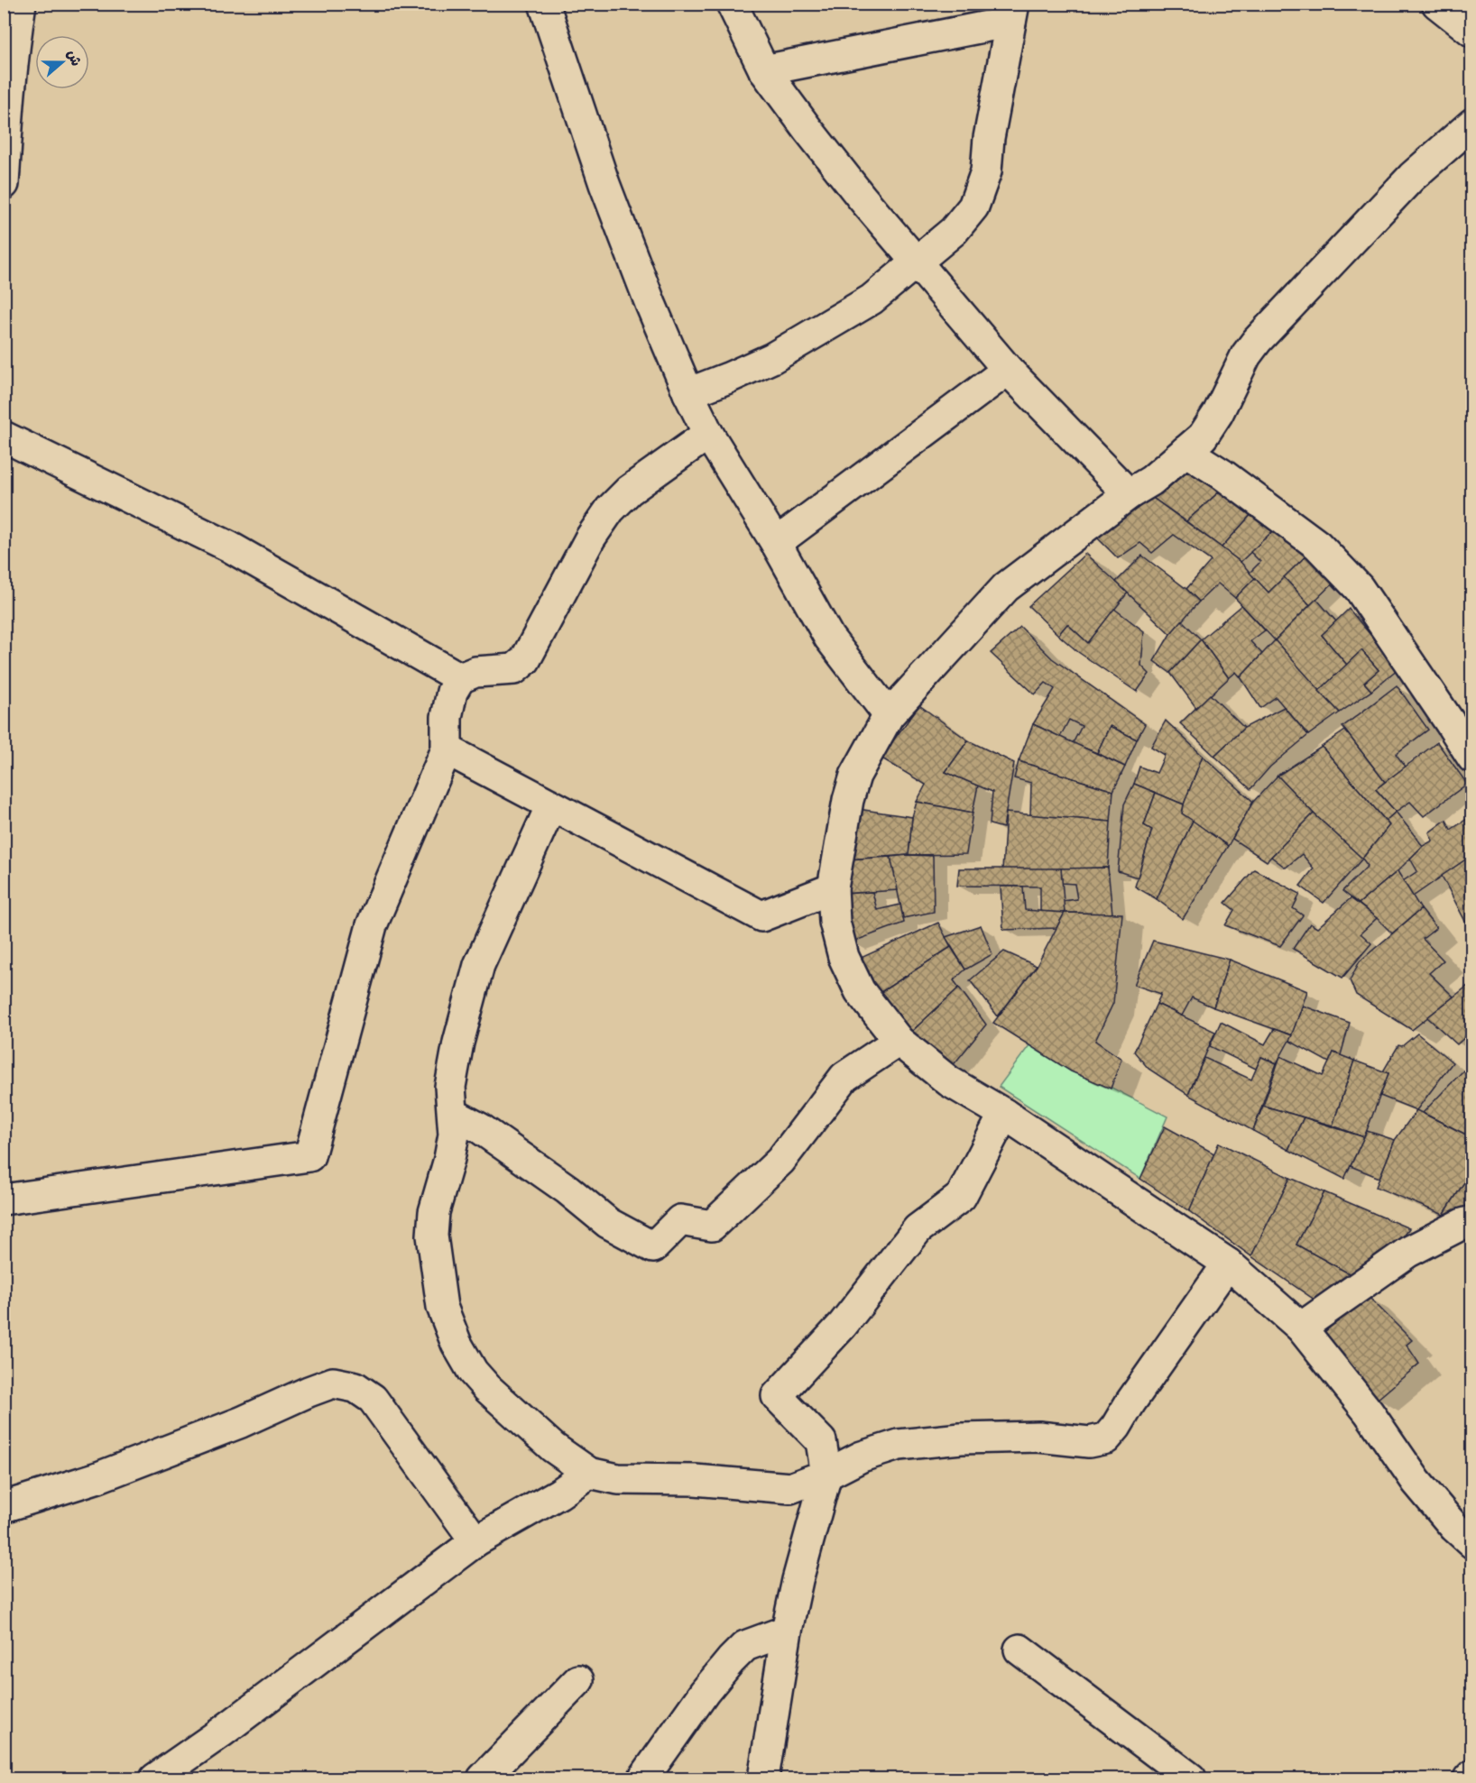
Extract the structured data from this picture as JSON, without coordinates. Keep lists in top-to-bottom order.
{
  "north": "right"
}
